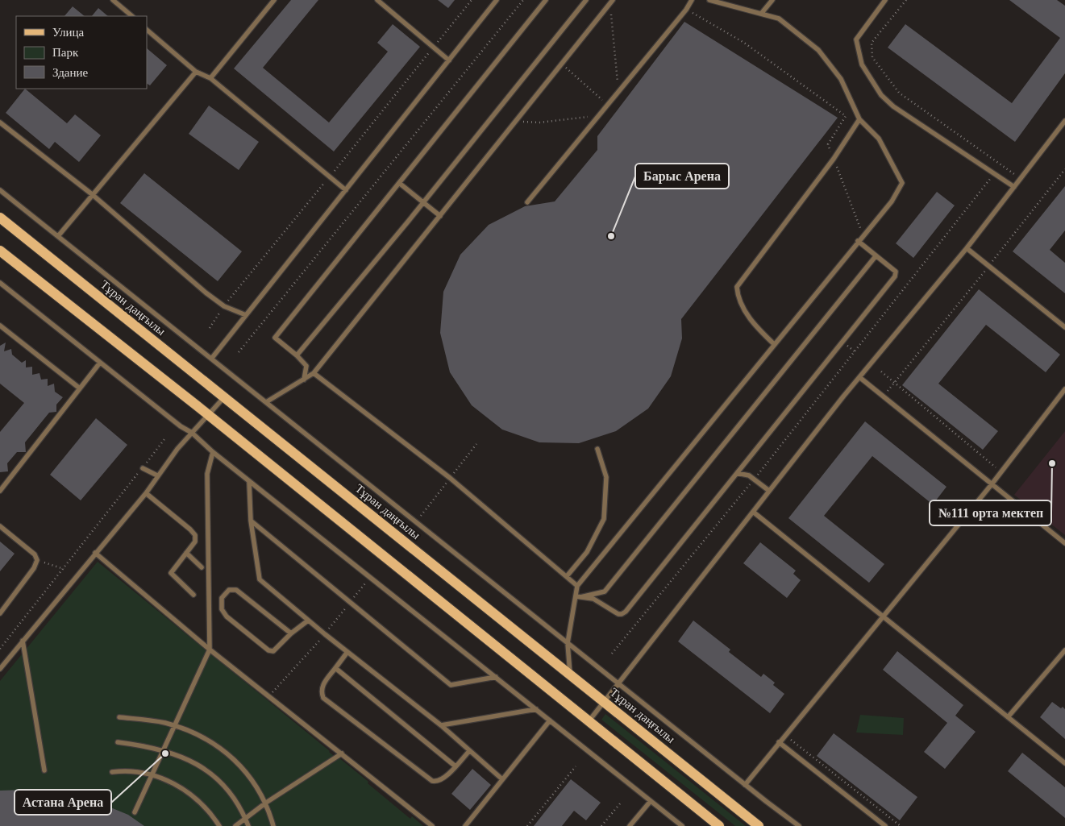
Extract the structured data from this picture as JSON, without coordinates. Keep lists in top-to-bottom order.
{
  "streets": {
    "main road": ["Тұран даңғылы"]
  },
  "places": ["Барыс Арена", "№111 орта мектеп", "Астана Арена"],
  "legend": ["Улица", "Парк", "Здание"]
}
